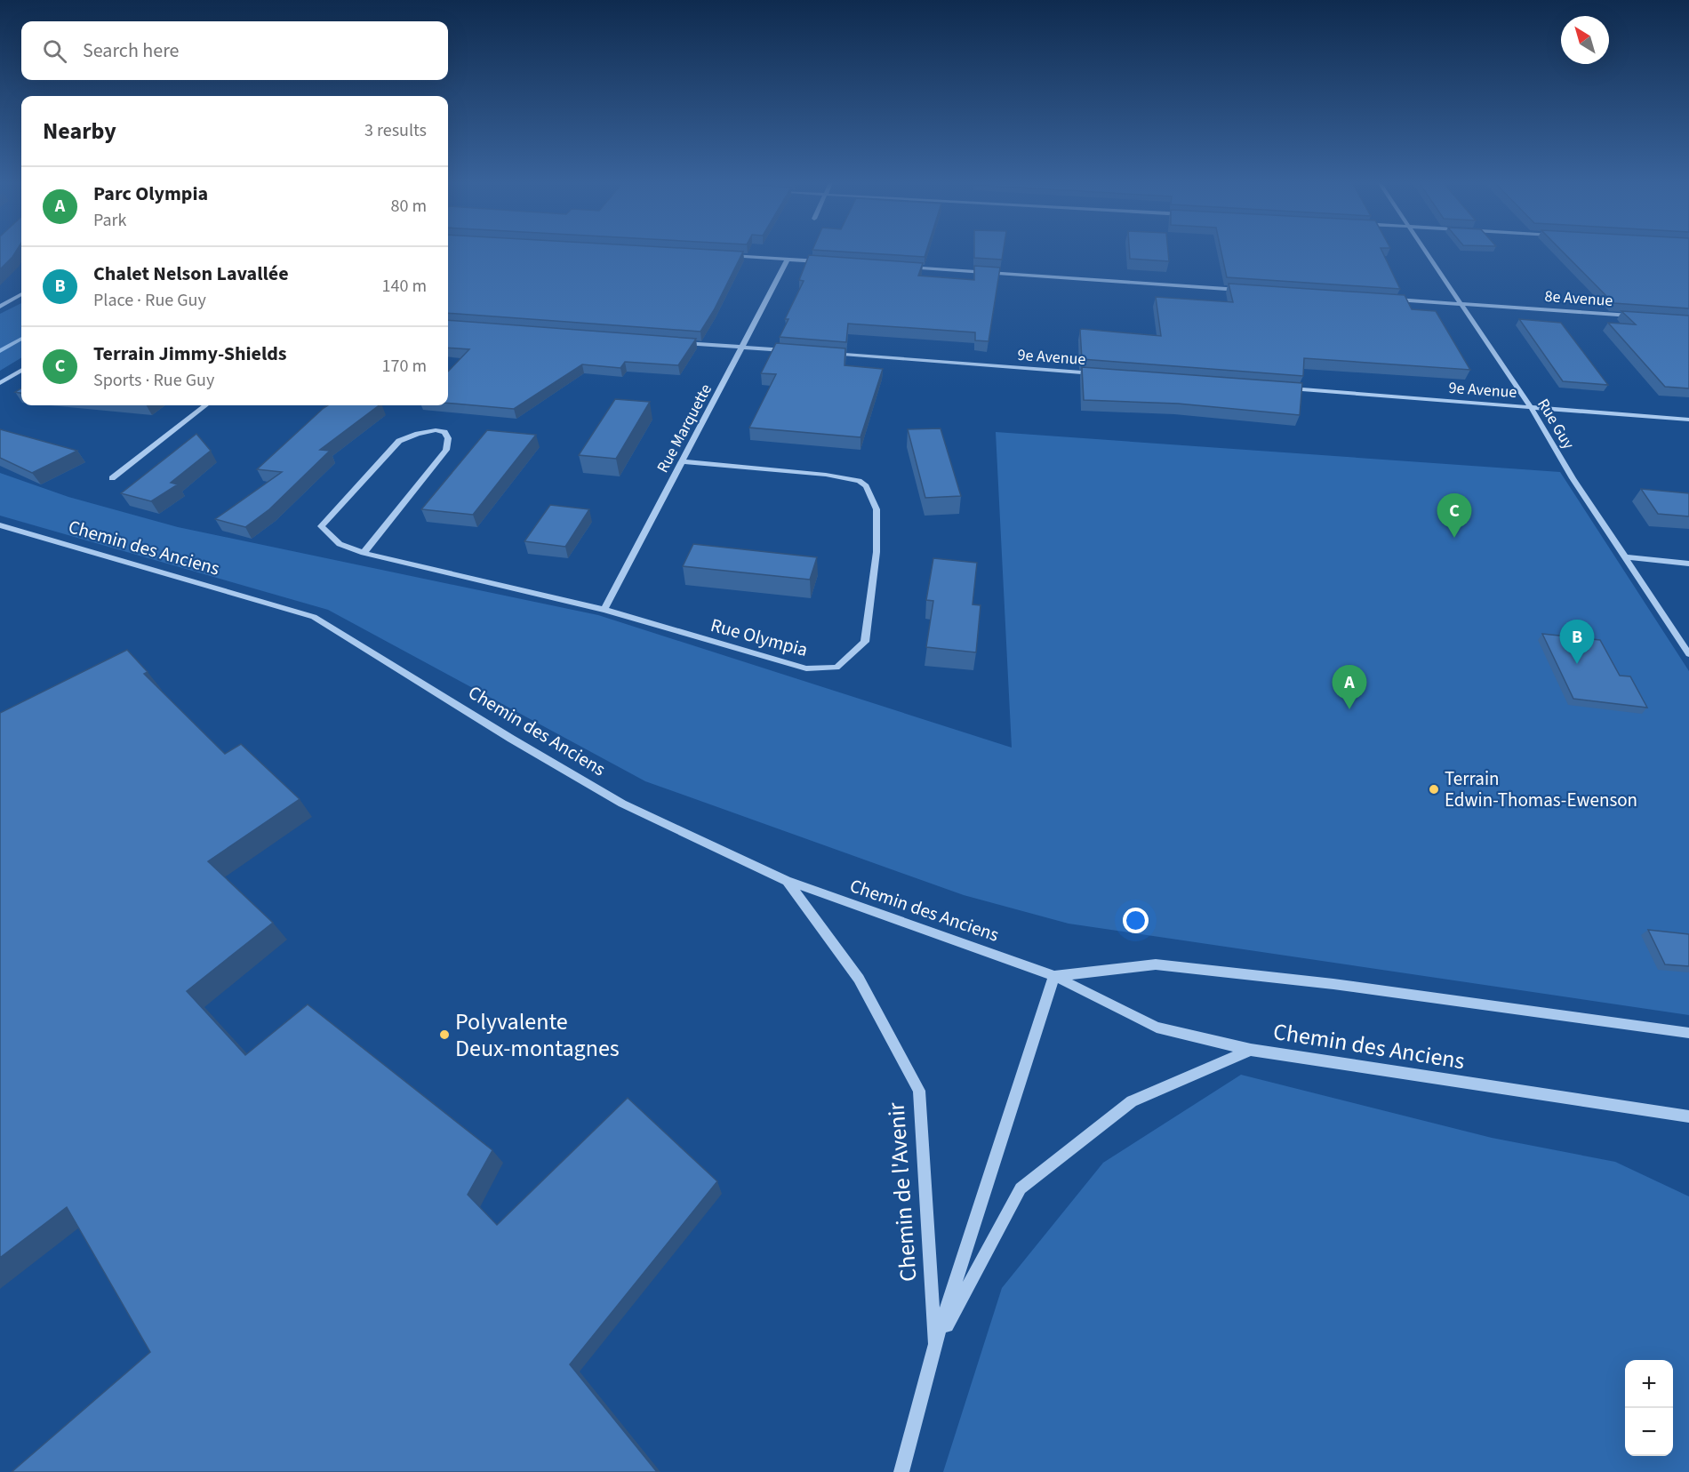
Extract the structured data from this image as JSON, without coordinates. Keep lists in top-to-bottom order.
{
  "streets": {
    "street": [
      "8e Avenue",
      "9e Avenue",
      "Rue Guy",
      "Rue Marquette",
      "Chemin des Anciens",
      "Rue Olympia",
      "Chemin de l'Avenir"
    ]
  },
  "crossings": [
    ["8e Avenue", "Rue Guy"],
    ["9e Avenue", "Rue Guy"],
    ["Rue Marquette", "Rue Olympia"],
    ["Chemin des Anciens", "Chemin de l'Avenir"]
  ],
  "places": ["Terrain Edwin-Thomas-Ewenson", "Polyvalente Deux-montagnes"],
  "north": "top left",
  "page": {
    "search": "Search here",
    "heading": ["Nearby", "3 results"],
    "list": [
      {
        "mark": "A",
        "name": "Parc Olympia",
        "note": "Park",
        "value": "80 m"
      },
      {
        "mark": "B",
        "name": "Chalet Nelson Lavallée",
        "note": "Place · Rue Guy",
        "value": "140 m"
      },
      {
        "mark": "C",
        "name": "Terrain Jimmy-Shields",
        "note": "Sports · Rue Guy",
        "value": "170 m"
      }
    ],
    "pins": ["C", "B", "A"],
    "map_buttons": ["+", "−"]
  }
}
